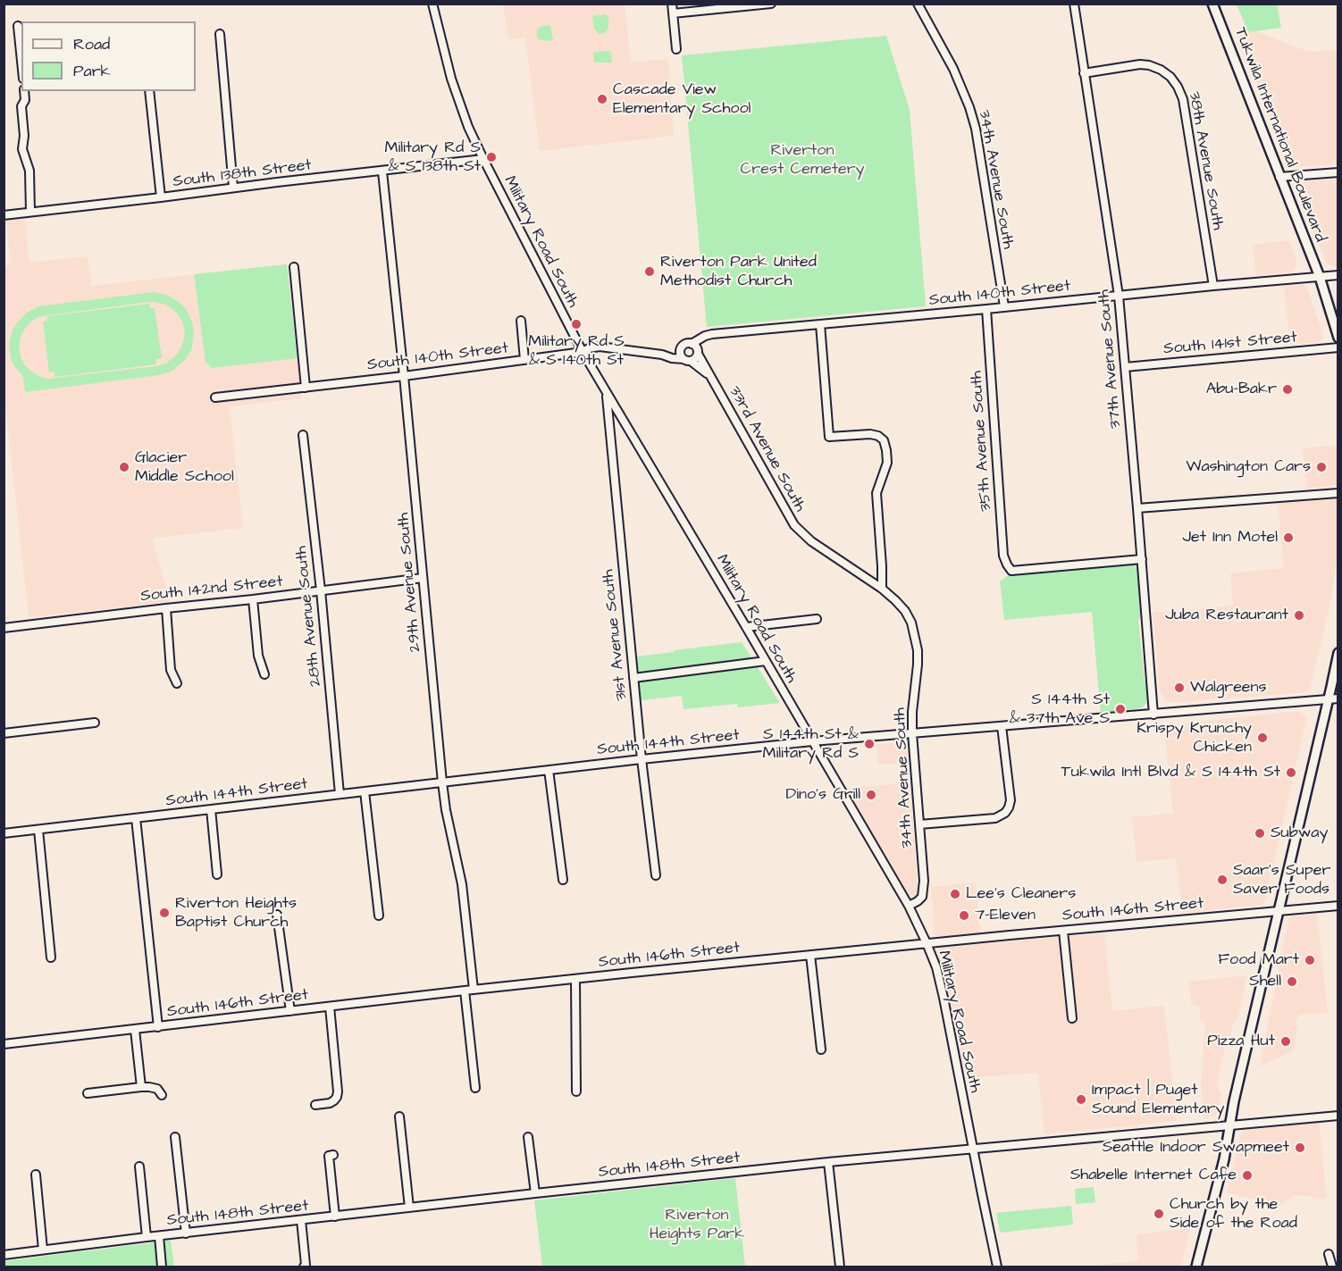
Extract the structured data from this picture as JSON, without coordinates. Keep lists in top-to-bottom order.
{
  "streets": {
    "main road": ["Tukwila International Boulevard"],
    "street": [
      "38th Avenue South",
      "South 138th Street",
      "34th Avenue South",
      "Military Road South",
      "South 140th Street",
      "South 141st Street",
      "37th Avenue South",
      "35th Avenue South",
      "33rd Avenue South",
      "29th Avenue South",
      "South 142nd Street",
      "28th Avenue South",
      "31st Avenue South",
      "South 144th Street",
      "South 146th Street",
      "South 148th Street"
    ]
  },
  "crossings": [
    ["Tukwila International Boulevard", "South 140th Street"],
    ["38th Avenue South", "South 140th Street"],
    ["38th Avenue South", "37th Avenue South"],
    ["South 138th Street", "Military Road South"],
    ["South 138th Street", "29th Avenue South"],
    ["34th Avenue South", "Military Road South"],
    ["34th Avenue South", "South 140th Street"],
    ["34th Avenue South", "33rd Avenue South"],
    ["34th Avenue South", "South 144th Street"],
    ["Military Road South", "South 140th Street"],
    ["Military Road South", "31st Avenue South"],
    ["Military Road South", "South 144th Street"],
    ["Military Road South", "South 146th Street"],
    ["Military Road South", "South 148th Street"],
    ["South 140th Street", "37th Avenue South"],
    ["South 140th Street", "35th Avenue South"],
    ["South 140th Street", "33rd Avenue South"],
    ["South 140th Street", "29th Avenue South"],
    ["South 141st Street", "37th Avenue South"],
    ["37th Avenue South", "35th Avenue South"],
    ["37th Avenue South", "South 144th Street"],
    ["29th Avenue South", "South 142nd Street"],
    ["29th Avenue South", "South 144th Street"],
    ["29th Avenue South", "South 146th Street"],
    ["South 142nd Street", "28th Avenue South"],
    ["28th Avenue South", "South 144th Street"],
    ["31st Avenue South", "South 144th Street"]
  ],
  "parks": ["Riverton Crest Cemetery", "Riverton Heights Park"],
  "places": [
    "Cascade View Elementary School",
    "Military Rd S & S 138th St",
    "Riverton Park United Methodist Church",
    "Military Rd S & S 140th St",
    "Abu-Bakr",
    "Glacier Middle School",
    "Washington Cars",
    "Jet Inn Motel",
    "Juba Restaurant",
    "Walgreens",
    "S 144th St & 37th Ave S",
    "Krispy Krunchy Chicken",
    "S 144th St & Military Rd S",
    "Tukwila Intl Blvd & S 144th St",
    "Dino's Grill",
    "Subway",
    "Saar's Super Saver Foods",
    "Lee's Cleaners",
    "Riverton Heights Baptist Church",
    "7-Eleven",
    "Food Mart",
    "Shell",
    "Pizza Hut",
    "Impact | Puget Sound Elementary",
    "Seattle Indoor Swapmeet",
    "Shabelle Internet Cafe",
    "Church by the Side of the Road"
  ],
  "legend": ["Road", "Park"]
}
